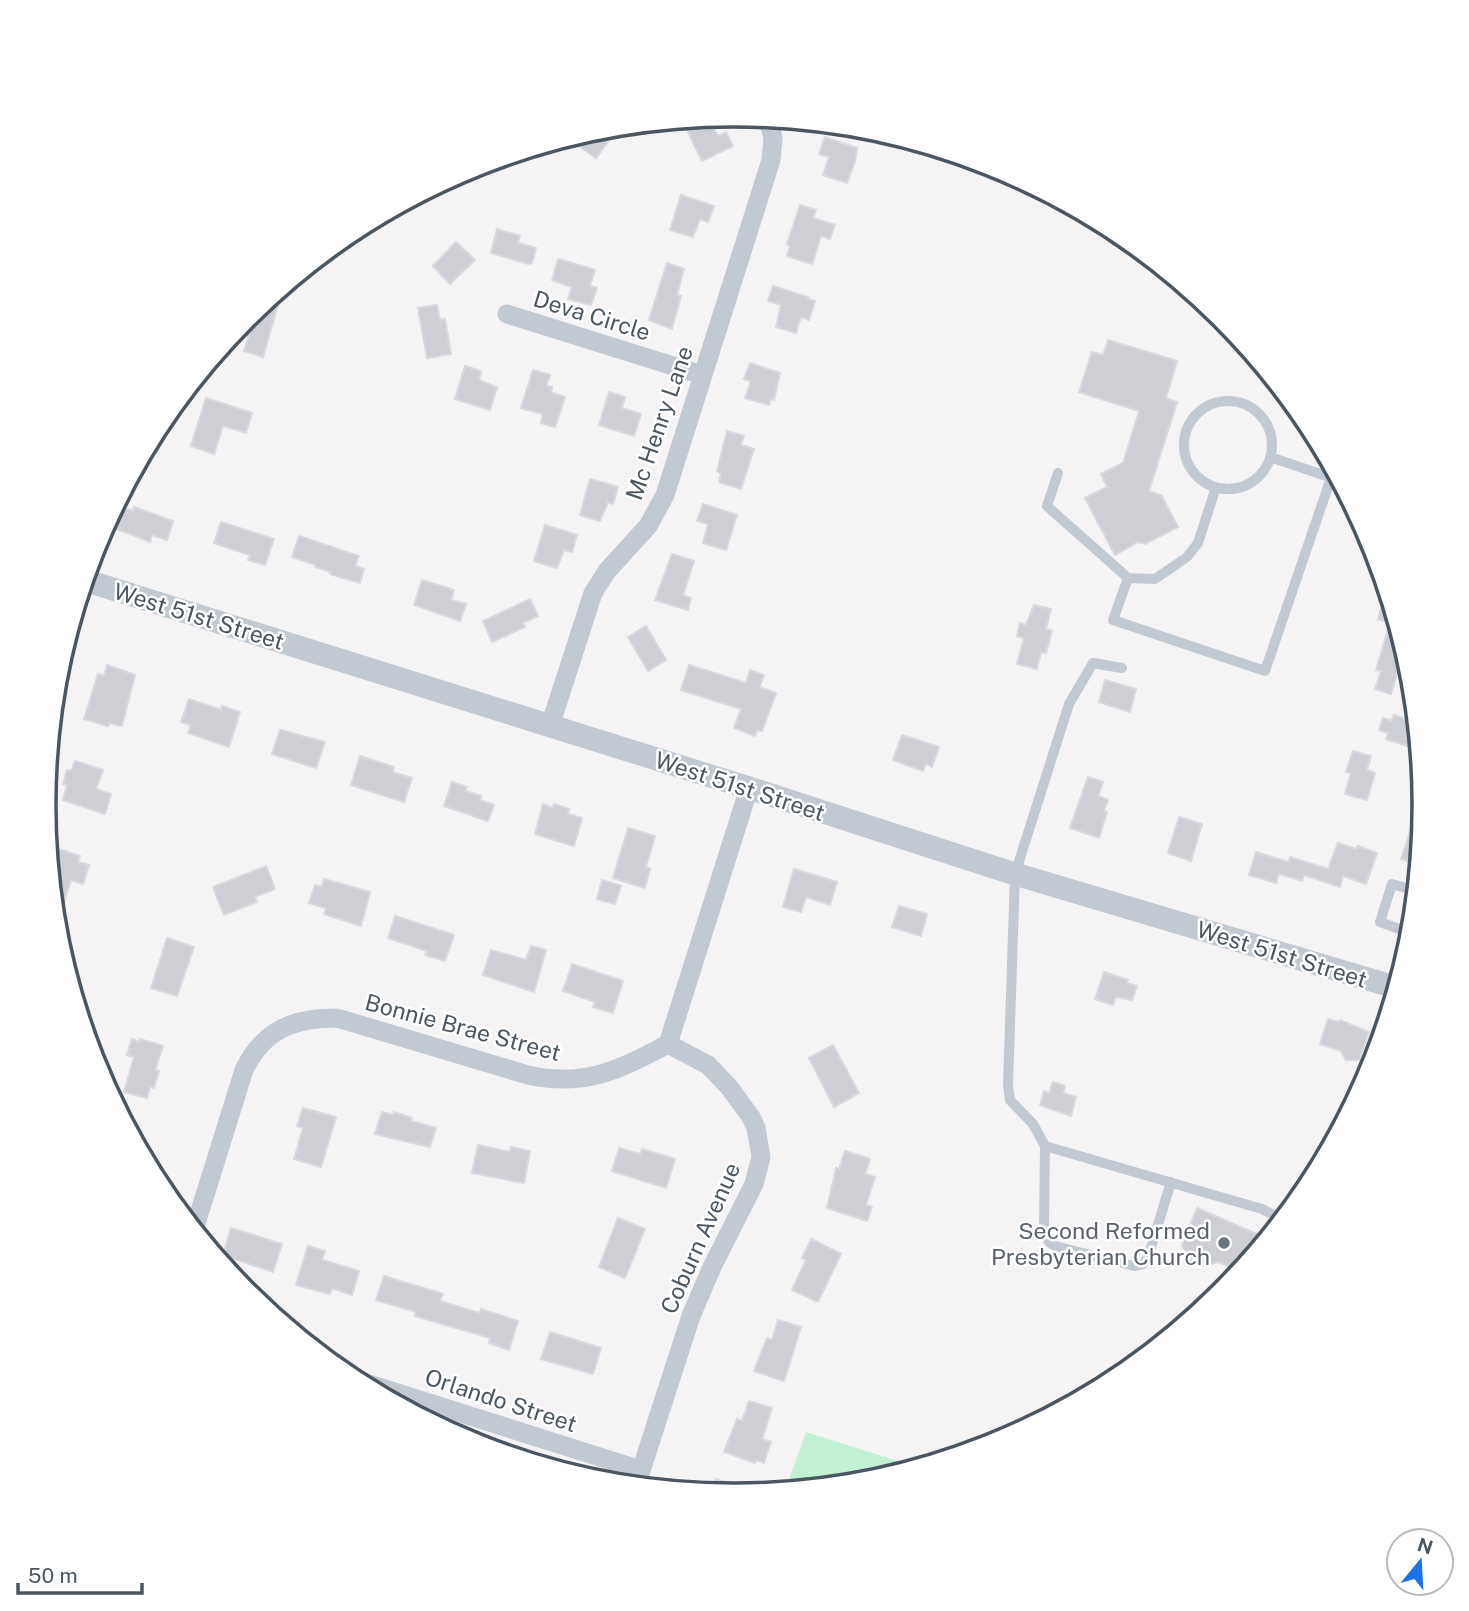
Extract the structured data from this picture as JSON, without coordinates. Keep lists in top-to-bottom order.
{
  "streets": {
    "street": [
      "Deva Circle",
      "Mc Henry Lane",
      "West 51st Street",
      "Bonnie Brae Street",
      "Coburn Avenue",
      "Orlando Street"
    ]
  },
  "crossings": [
    ["Deva Circle", "Mc Henry Lane"],
    ["Mc Henry Lane", "West 51st Street"],
    ["Bonnie Brae Street", "Coburn Avenue"]
  ],
  "places": ["Second Reformed Presbyterian Church"],
  "scale_bar": "50 m",
  "north": "top"
}
